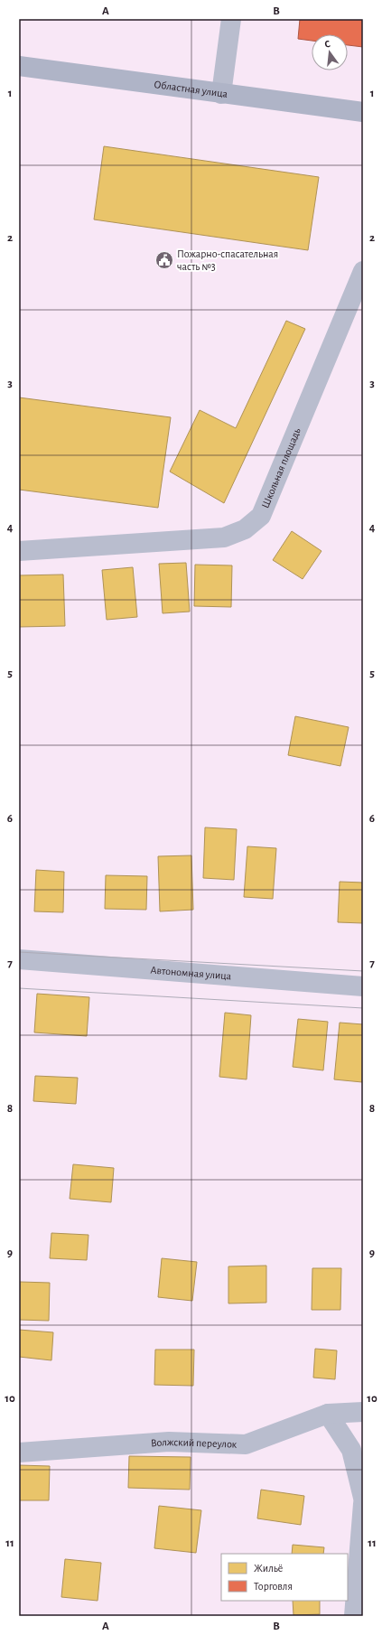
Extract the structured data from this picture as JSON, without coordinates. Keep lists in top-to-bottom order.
{
  "streets": {
    "main road": ["Областная улица"],
    "street": ["Школьная площадь", "Автономная улица", "Волжский переулок"]
  },
  "places": {
    "public building": ["Пожарно-спасательная часть №3"]
  },
  "legend": ["Жильё", "Торговля"],
  "north": "top",
  "grid": {
    "columns": ["A", "B"],
    "rows": [
      "1",
      "2",
      "3",
      "4",
      "5",
      "6",
      "7",
      "8",
      "9",
      "10",
      "11"
    ]
  }
}
